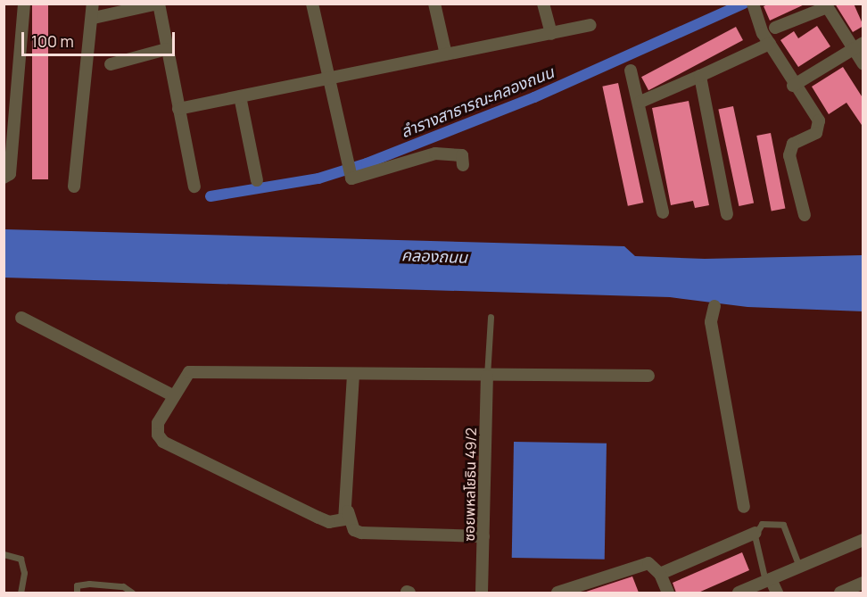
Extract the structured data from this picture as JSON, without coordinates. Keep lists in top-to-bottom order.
{
  "streets": {
    "street": ["ซอยพหลโยธิน 49/2"]
  },
  "water": ["ลำรางสาธารณะคลองถนน", "คลองถนน"],
  "scale_bar": "100 m"
}
